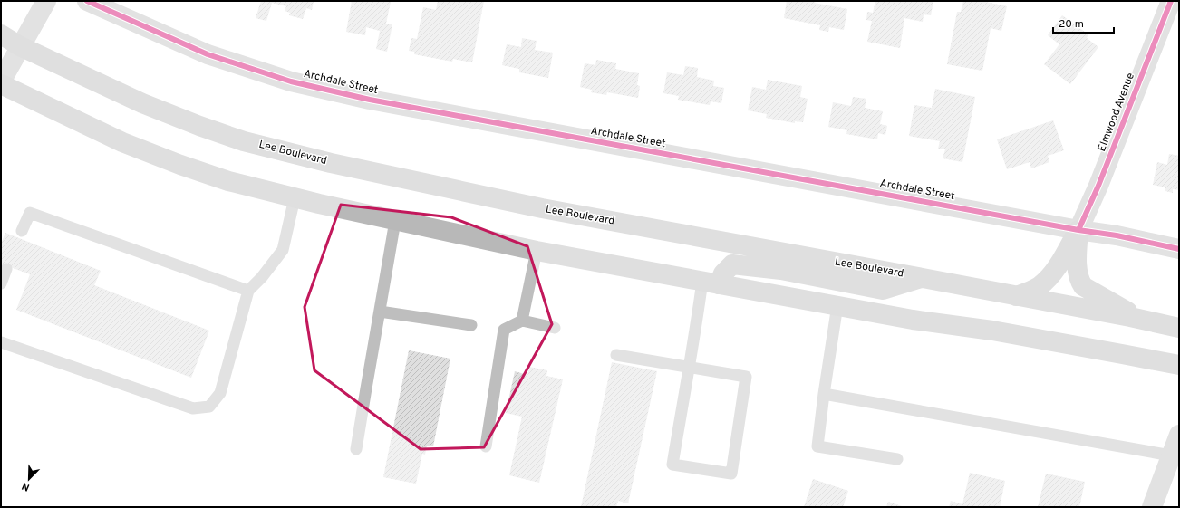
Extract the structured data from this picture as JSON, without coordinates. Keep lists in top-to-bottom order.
{
  "streets": {
    "main road": ["Lee Boulevard"],
    "street": ["Archdale Street", "Elmwood Avenue"]
  },
  "crossings": [
    ["Archdale Street", "Elmwood Avenue"]
  ],
  "scale_bar": "20 m",
  "north": "bottom left"
}
